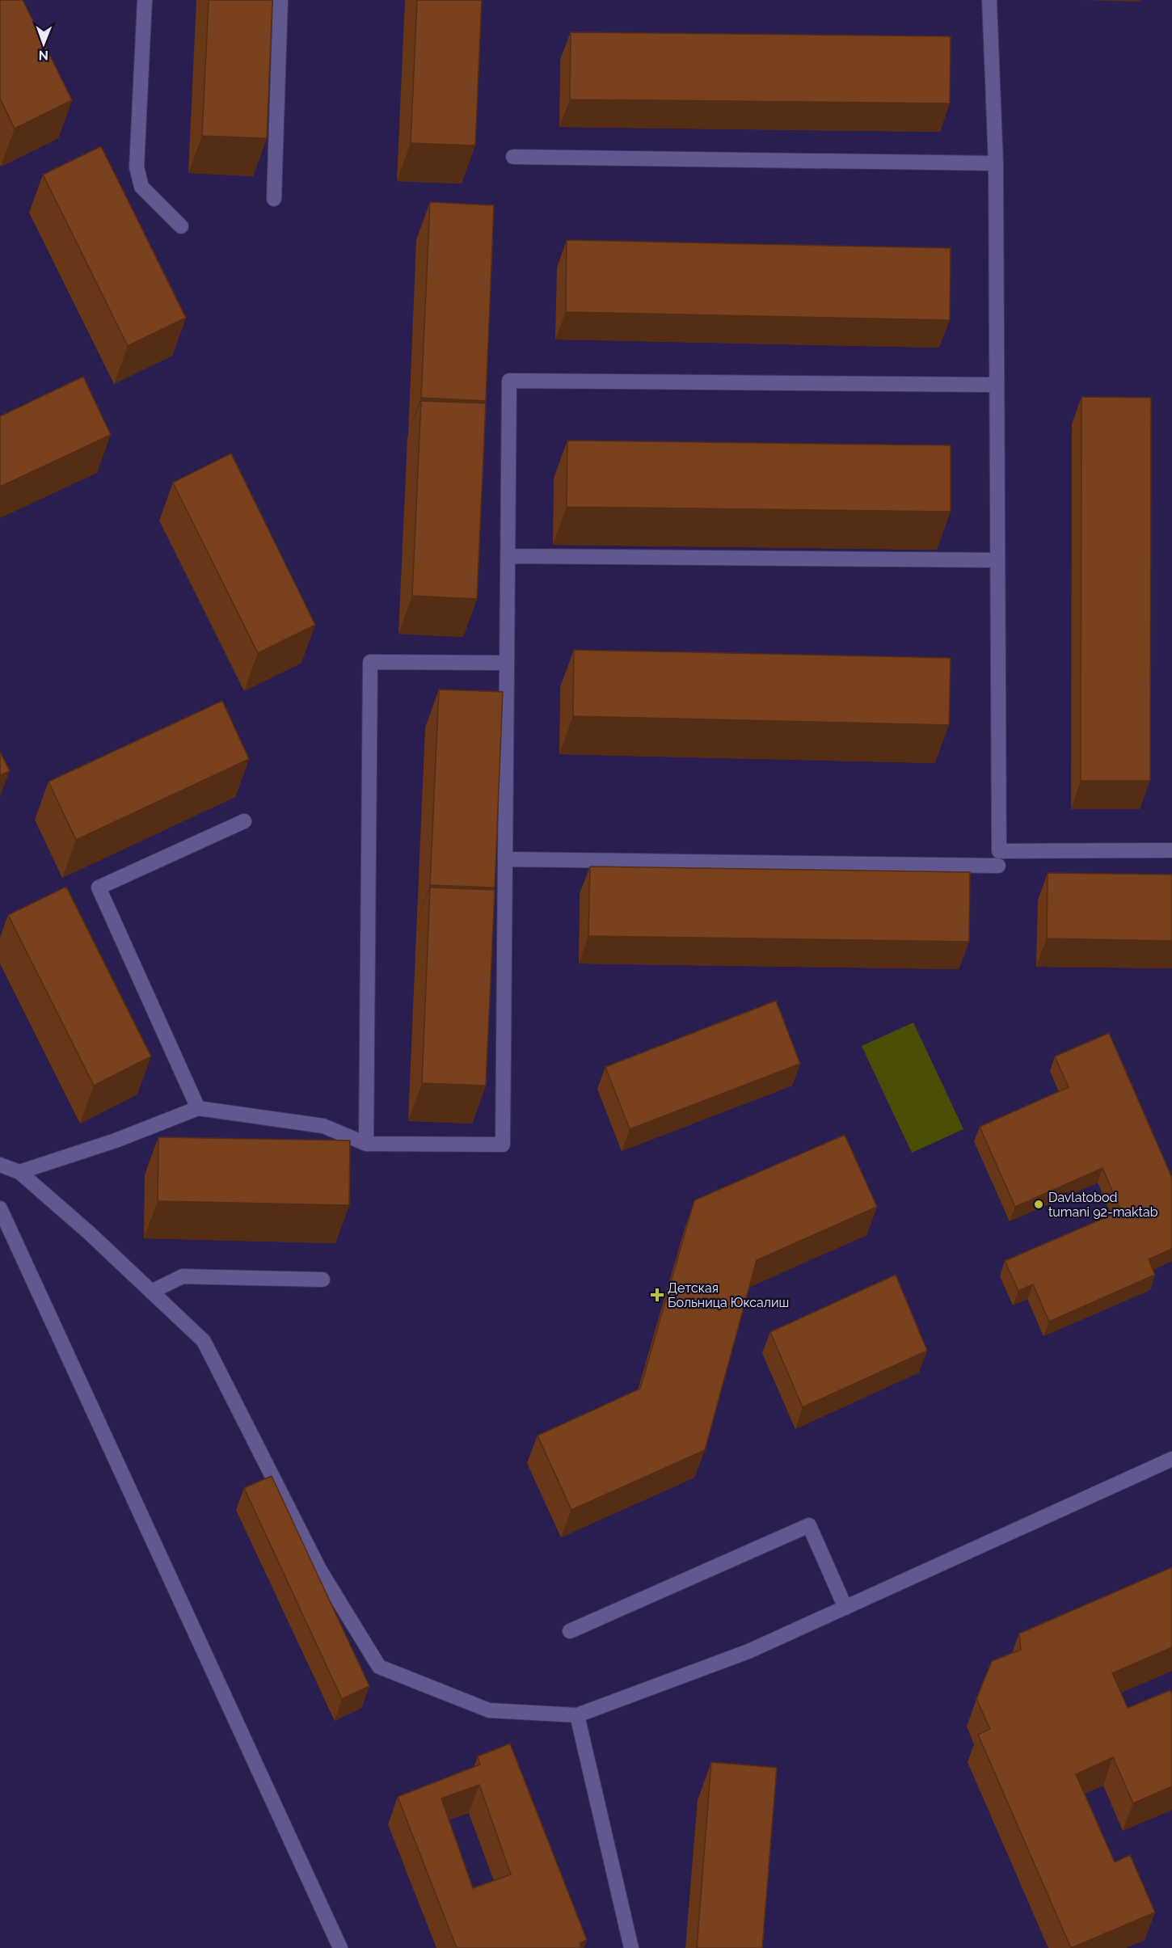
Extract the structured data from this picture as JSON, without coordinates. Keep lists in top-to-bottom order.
{
  "places": {
    "other": ["Davlatobod tumani 92-maktab"],
    "health": ["Детская Больница Юксалиш"]
  },
  "north": "bottom"
}
